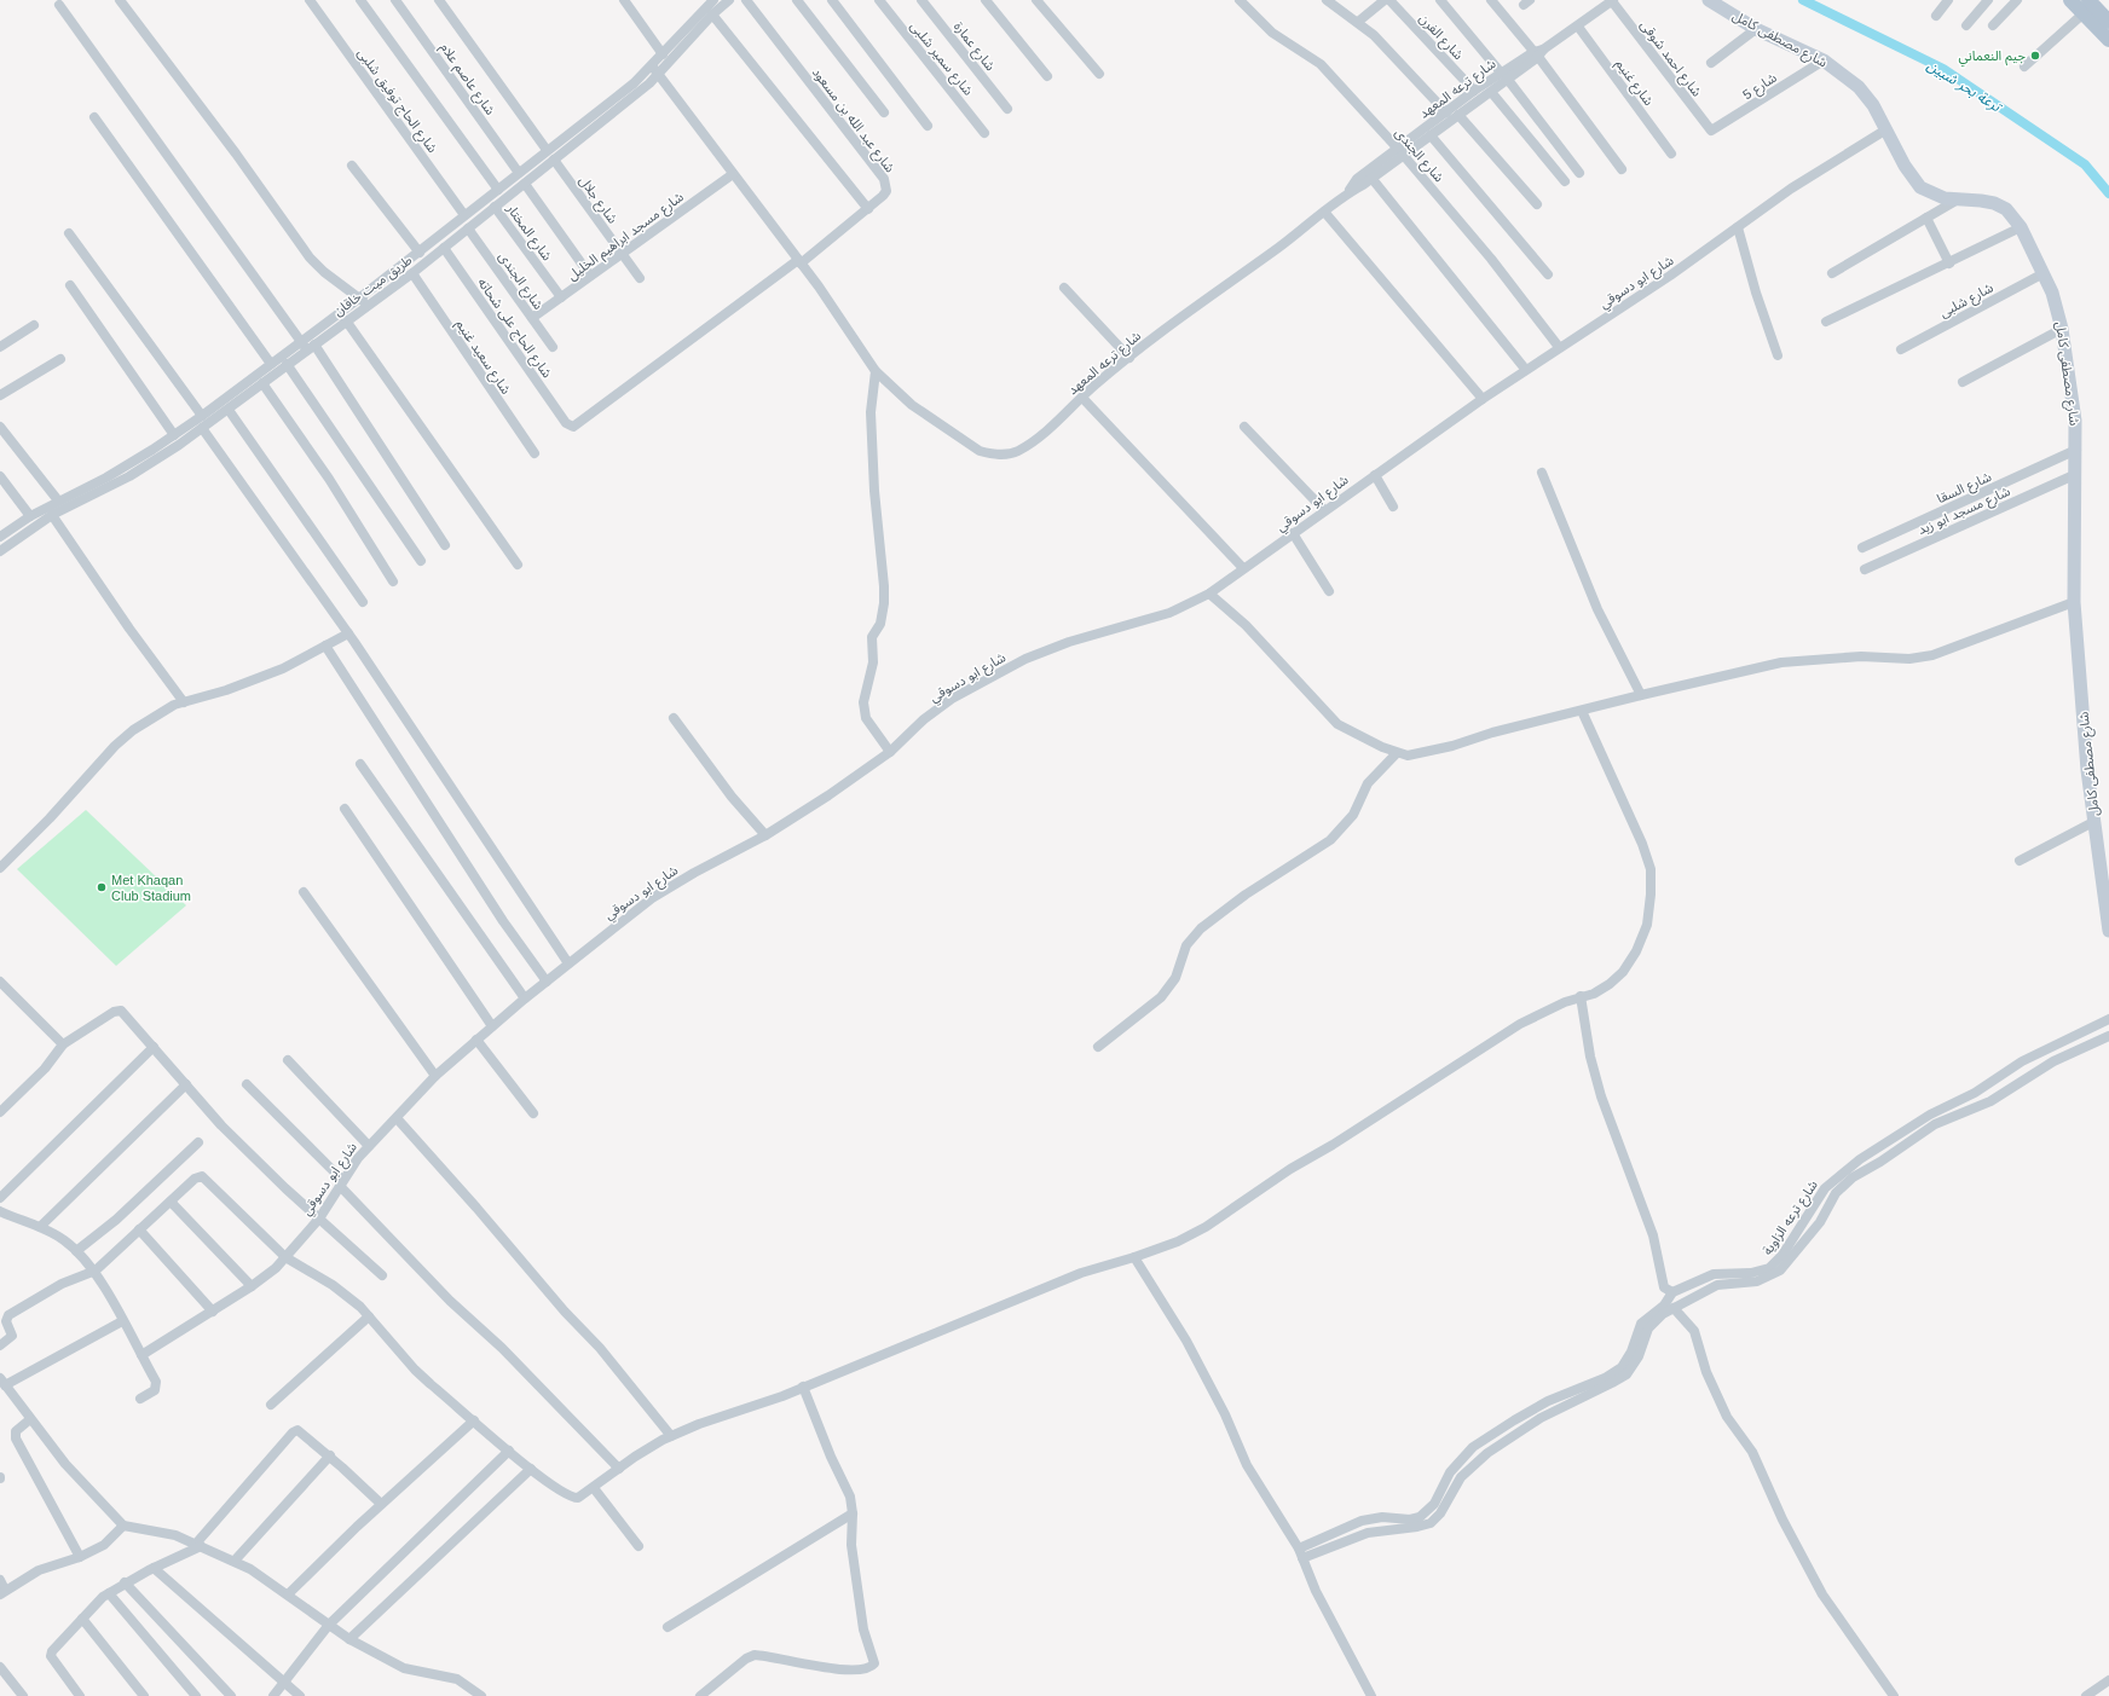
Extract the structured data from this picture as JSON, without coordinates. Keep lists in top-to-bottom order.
{
  "streets": {
    "main road": ["شارع مصطفى كامل"],
    "street": [
      "شارع الفرن",
      "شارع عمارة",
      "شارع سمير شلبى",
      "شارع احمد شوقى",
      "شارع عاصم علام",
      "شارع غنيم",
      "شارع 5",
      "شارع ترعه المعهد",
      "شارع الحاج توفيق شلبى",
      "شارع عبد الله بن مسعود",
      "شارع الجندى",
      "شارع جلال",
      "شارع المختار",
      "شارع مسجد ابراهيم الخليل",
      "شارع ابو دسوقي",
      "طريق ميت خاقان",
      "شارع شلبى",
      "شارع الحاج على شحاته",
      "شارع سعيد غنيم",
      "شارع السقا",
      "شارع مسجد ابو زيد",
      "شارع ترعه الزاوية"
    ]
  },
  "crossings": [
    ["شارع الفرن", "شارع ترعه المعهد"],
    ["شارع مصطفى كامل", "شارع 5"],
    ["شارع مصطفى كامل", "شارع ابو دسوقي"],
    ["شارع مصطفى كامل", "شارع شلبى"],
    ["شارع مصطفى كامل", "شارع السقا"],
    ["شارع مصطفى كامل", "شارع مسجد ابو زيد"],
    ["شارع احمد شوقى", "شارع 5"],
    ["شارع احمد شوقى", "شارع ترعه المعهد"],
    ["شارع عاصم علام", "طريق ميت خاقان"],
    ["شارع غنيم", "شارع ترعه المعهد"],
    ["شارع ترعه المعهد", "شارع عبد الله بن مسعود"],
    ["شارع ترعه المعهد", "شارع الجندى"],
    ["شارع ترعه المعهد", "شارع مسجد ابراهيم الخليل"],
    ["شارع ترعه المعهد", "طريق ميت خاقان"],
    ["شارع الحاج توفيق شلبى", "طريق ميت خاقان"],
    ["شارع عبد الله بن مسعود", "شارع الحاج على شحاته"],
    ["شارع الجندى", "شارع مسجد ابراهيم الخليل"],
    ["شارع الجندى", "شارع ابو دسوقي"],
    ["شارع الجندى", "طريق ميت خاقان"],
    ["شارع جلال", "شارع مسجد ابراهيم الخليل"],
    ["شارع جلال", "طريق ميت خاقان"],
    ["شارع المختار", "شارع مسجد ابراهيم الخليل"],
    ["شارع المختار", "طريق ميت خاقان"],
    ["طريق ميت خاقان", "شارع الحاج على شحاته"],
    ["طريق ميت خاقان", "شارع سعيد غنيم"]
  ],
  "water": ["ترعة بحر شبين"],
  "places": ["جيم النعماني", "Met Khaqan Club Stadium"]
}
